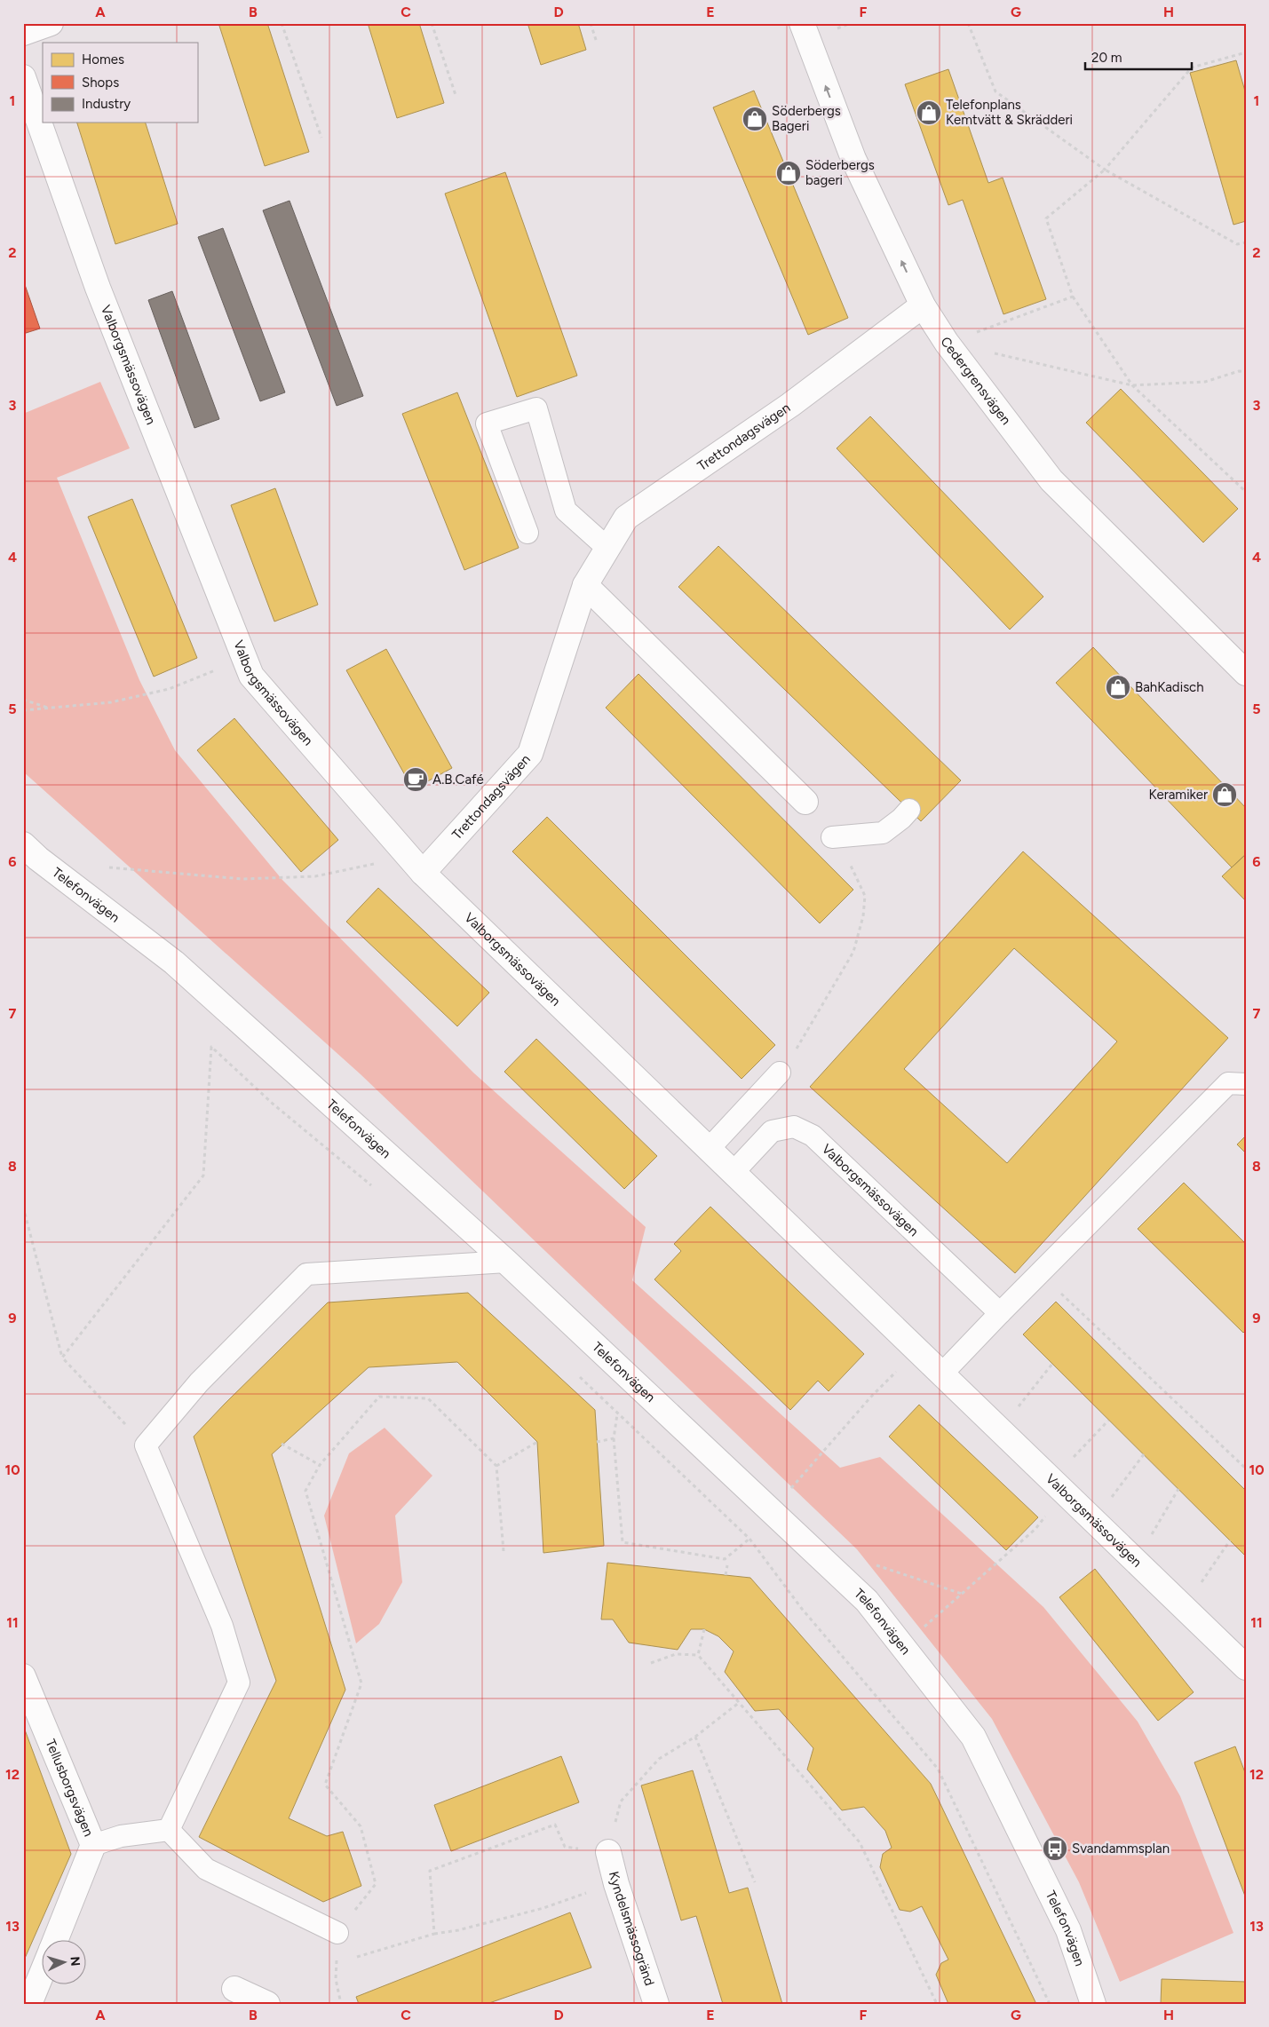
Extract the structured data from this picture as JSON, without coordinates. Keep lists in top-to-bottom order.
{
  "streets": {
    "street": [
      "Valborgsmässovägen",
      "Cedergrensvägen",
      "Trettondagsvägen",
      "Telefonvägen",
      "Tellusborgsvägen",
      "Kyndelsmässogränd"
    ]
  },
  "crossings": [
    ["Valborgsmässovägen", "Trettondagsvägen"],
    ["Cedergrensvägen", "Trettondagsvägen"]
  ],
  "one_way": ["Cedergrensvägen"],
  "places": {
    "shop": [
      "Telefonplans Kemtvätt & Skrädderi",
      "Söderbergs Bageri",
      "Söderbergs bageri",
      "BahKadisch",
      "Keramiker"
    ],
    "cafe": ["A.B.Café"],
    "bus stop": ["Svandammsplan"]
  },
  "legend": ["Homes", "Shops", "Industry"],
  "scale_bar": "20 m",
  "north": "right",
  "grid": {
    "columns": [
      "A",
      "B",
      "C",
      "D",
      "E",
      "F",
      "G",
      "H"
    ],
    "rows": [
      "1",
      "2",
      "3",
      "4",
      "5",
      "6",
      "7",
      "8",
      "9",
      "10",
      "11",
      "12",
      "13"
    ]
  }
}
